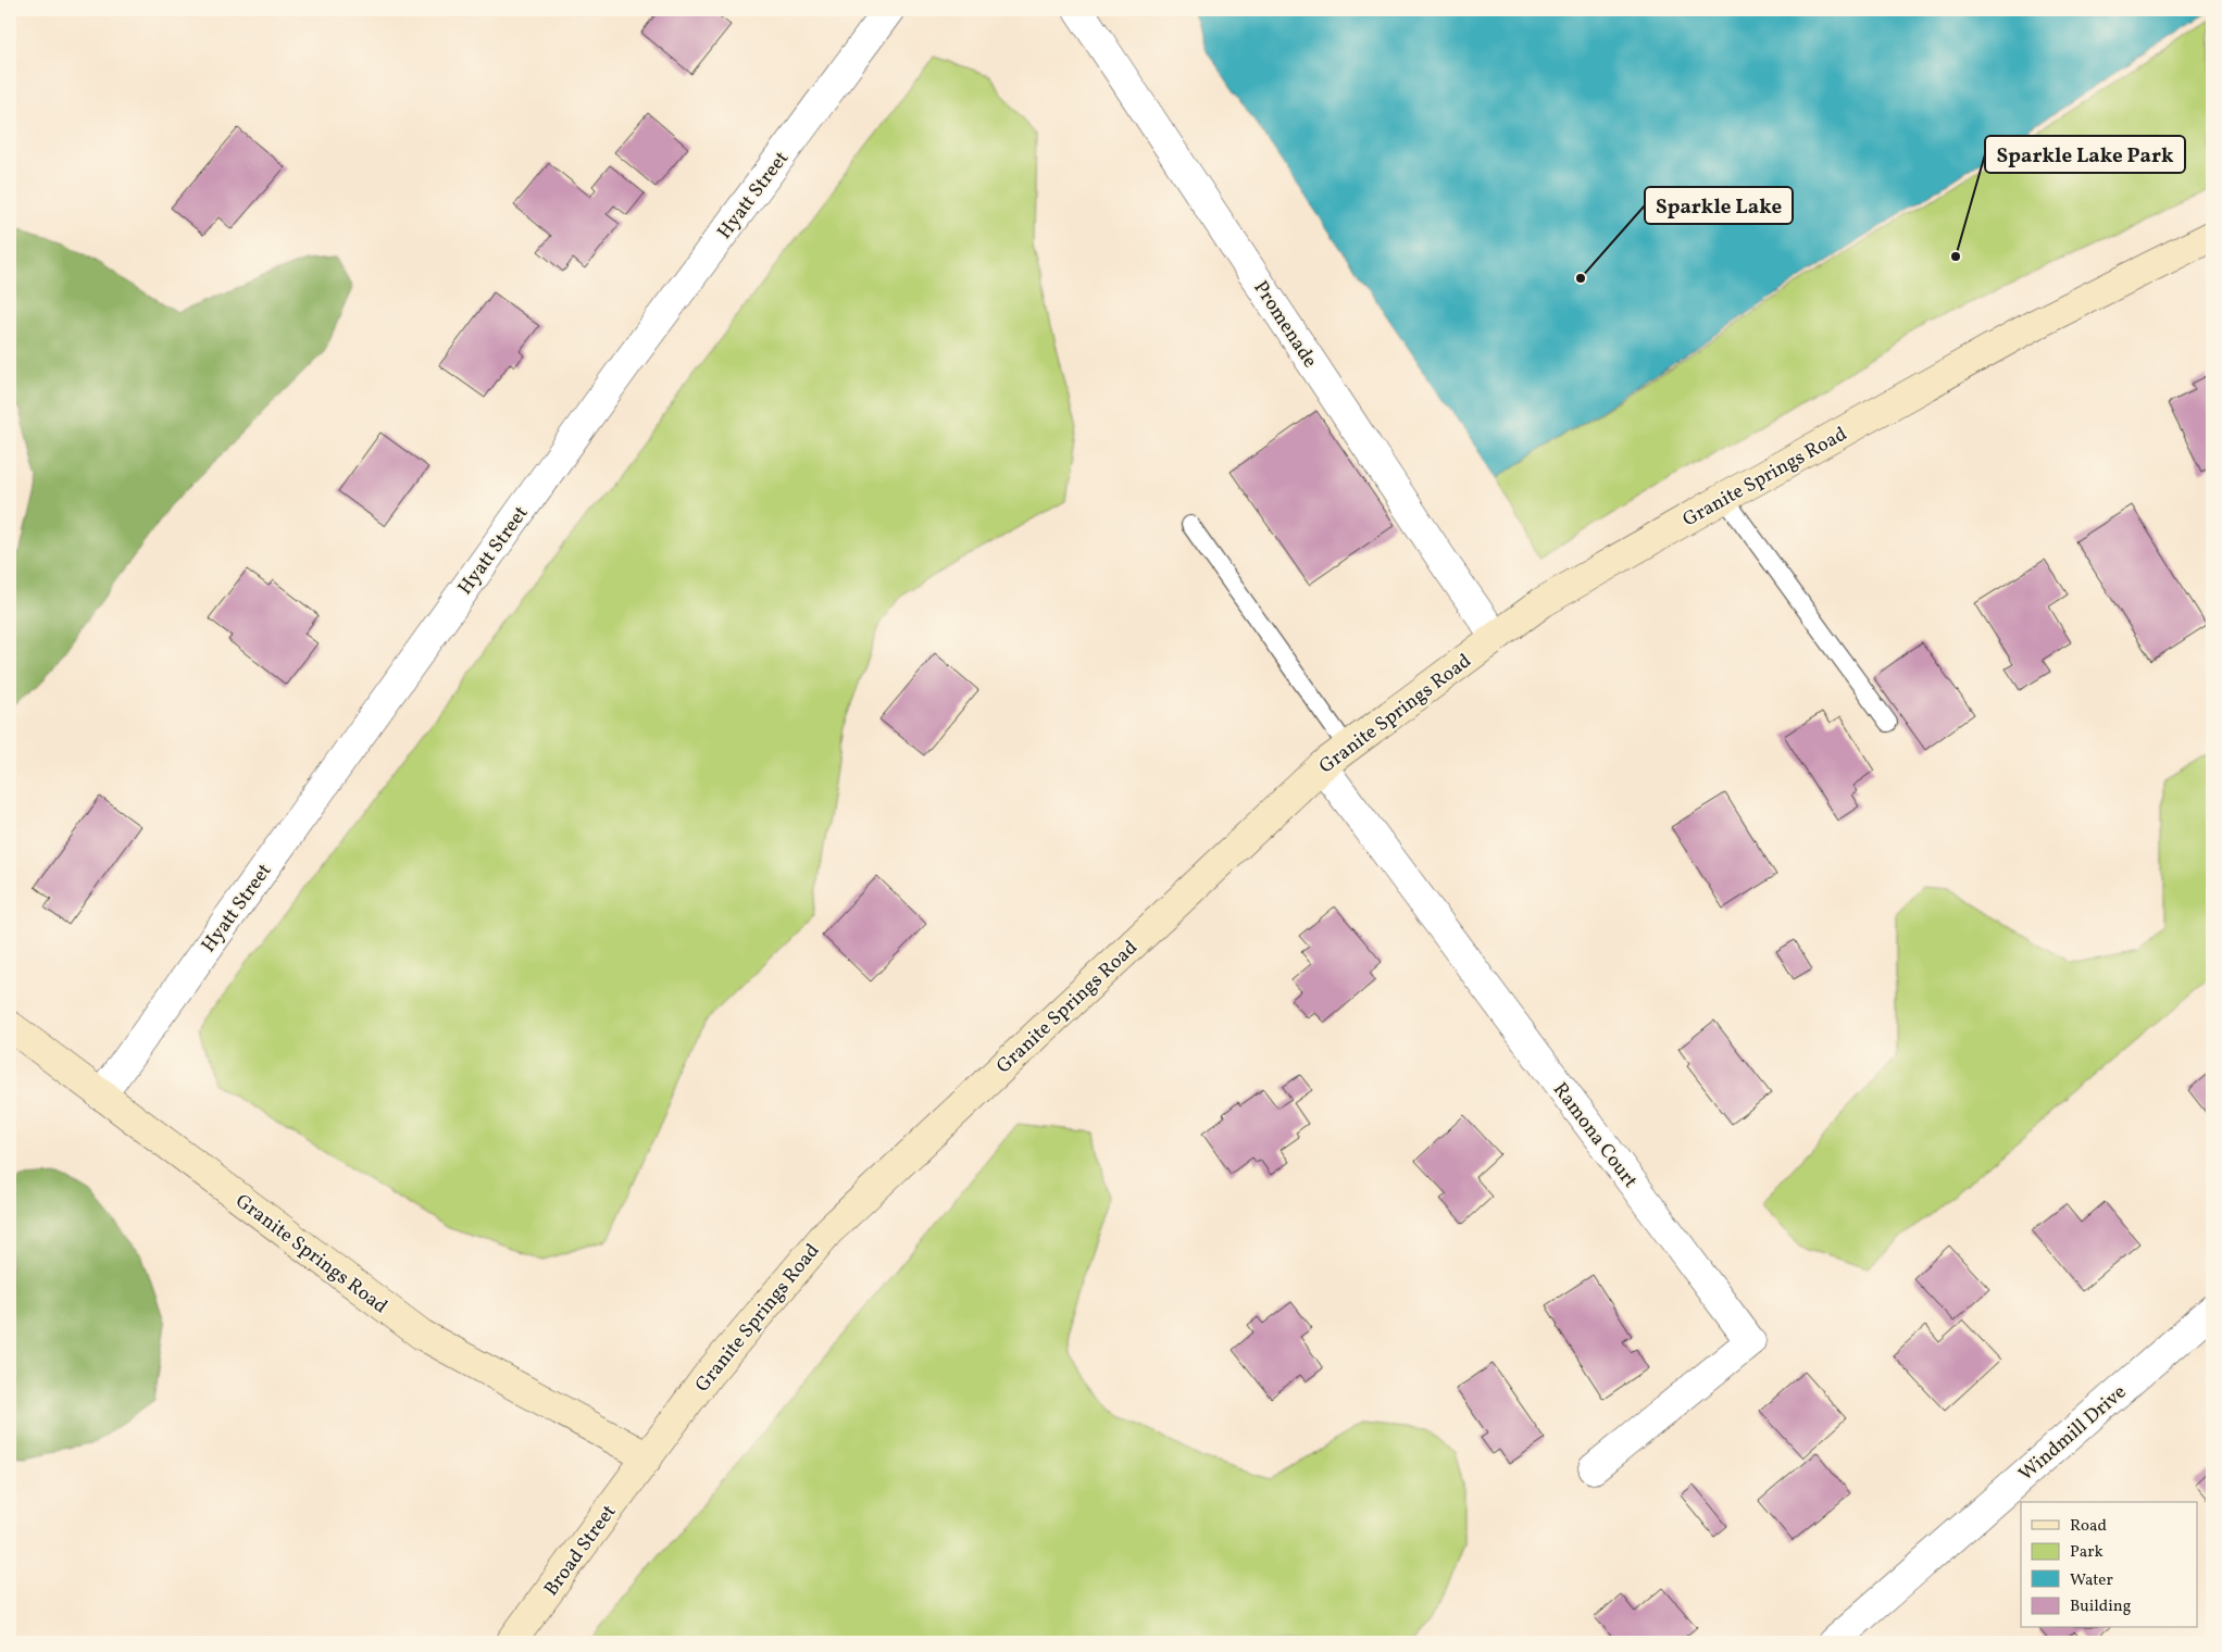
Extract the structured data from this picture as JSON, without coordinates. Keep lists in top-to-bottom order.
{
  "streets": {
    "street": [
      "Hyatt Street",
      "Promenade",
      "Granite Springs Road",
      "Ramona Court",
      "Windmill Drive",
      "Broad Street"
    ]
  },
  "crossings": [
    ["Hyatt Street", "Granite Springs Road"],
    ["Promenade", "Granite Springs Road"],
    ["Granite Springs Road", "Ramona Court"],
    ["Granite Springs Road", "Broad Street"]
  ],
  "places": ["Sparkle Lake Park", "Sparkle Lake"],
  "legend": [
    "Road",
    "Park",
    "Water",
    "Building"
  ]
}
